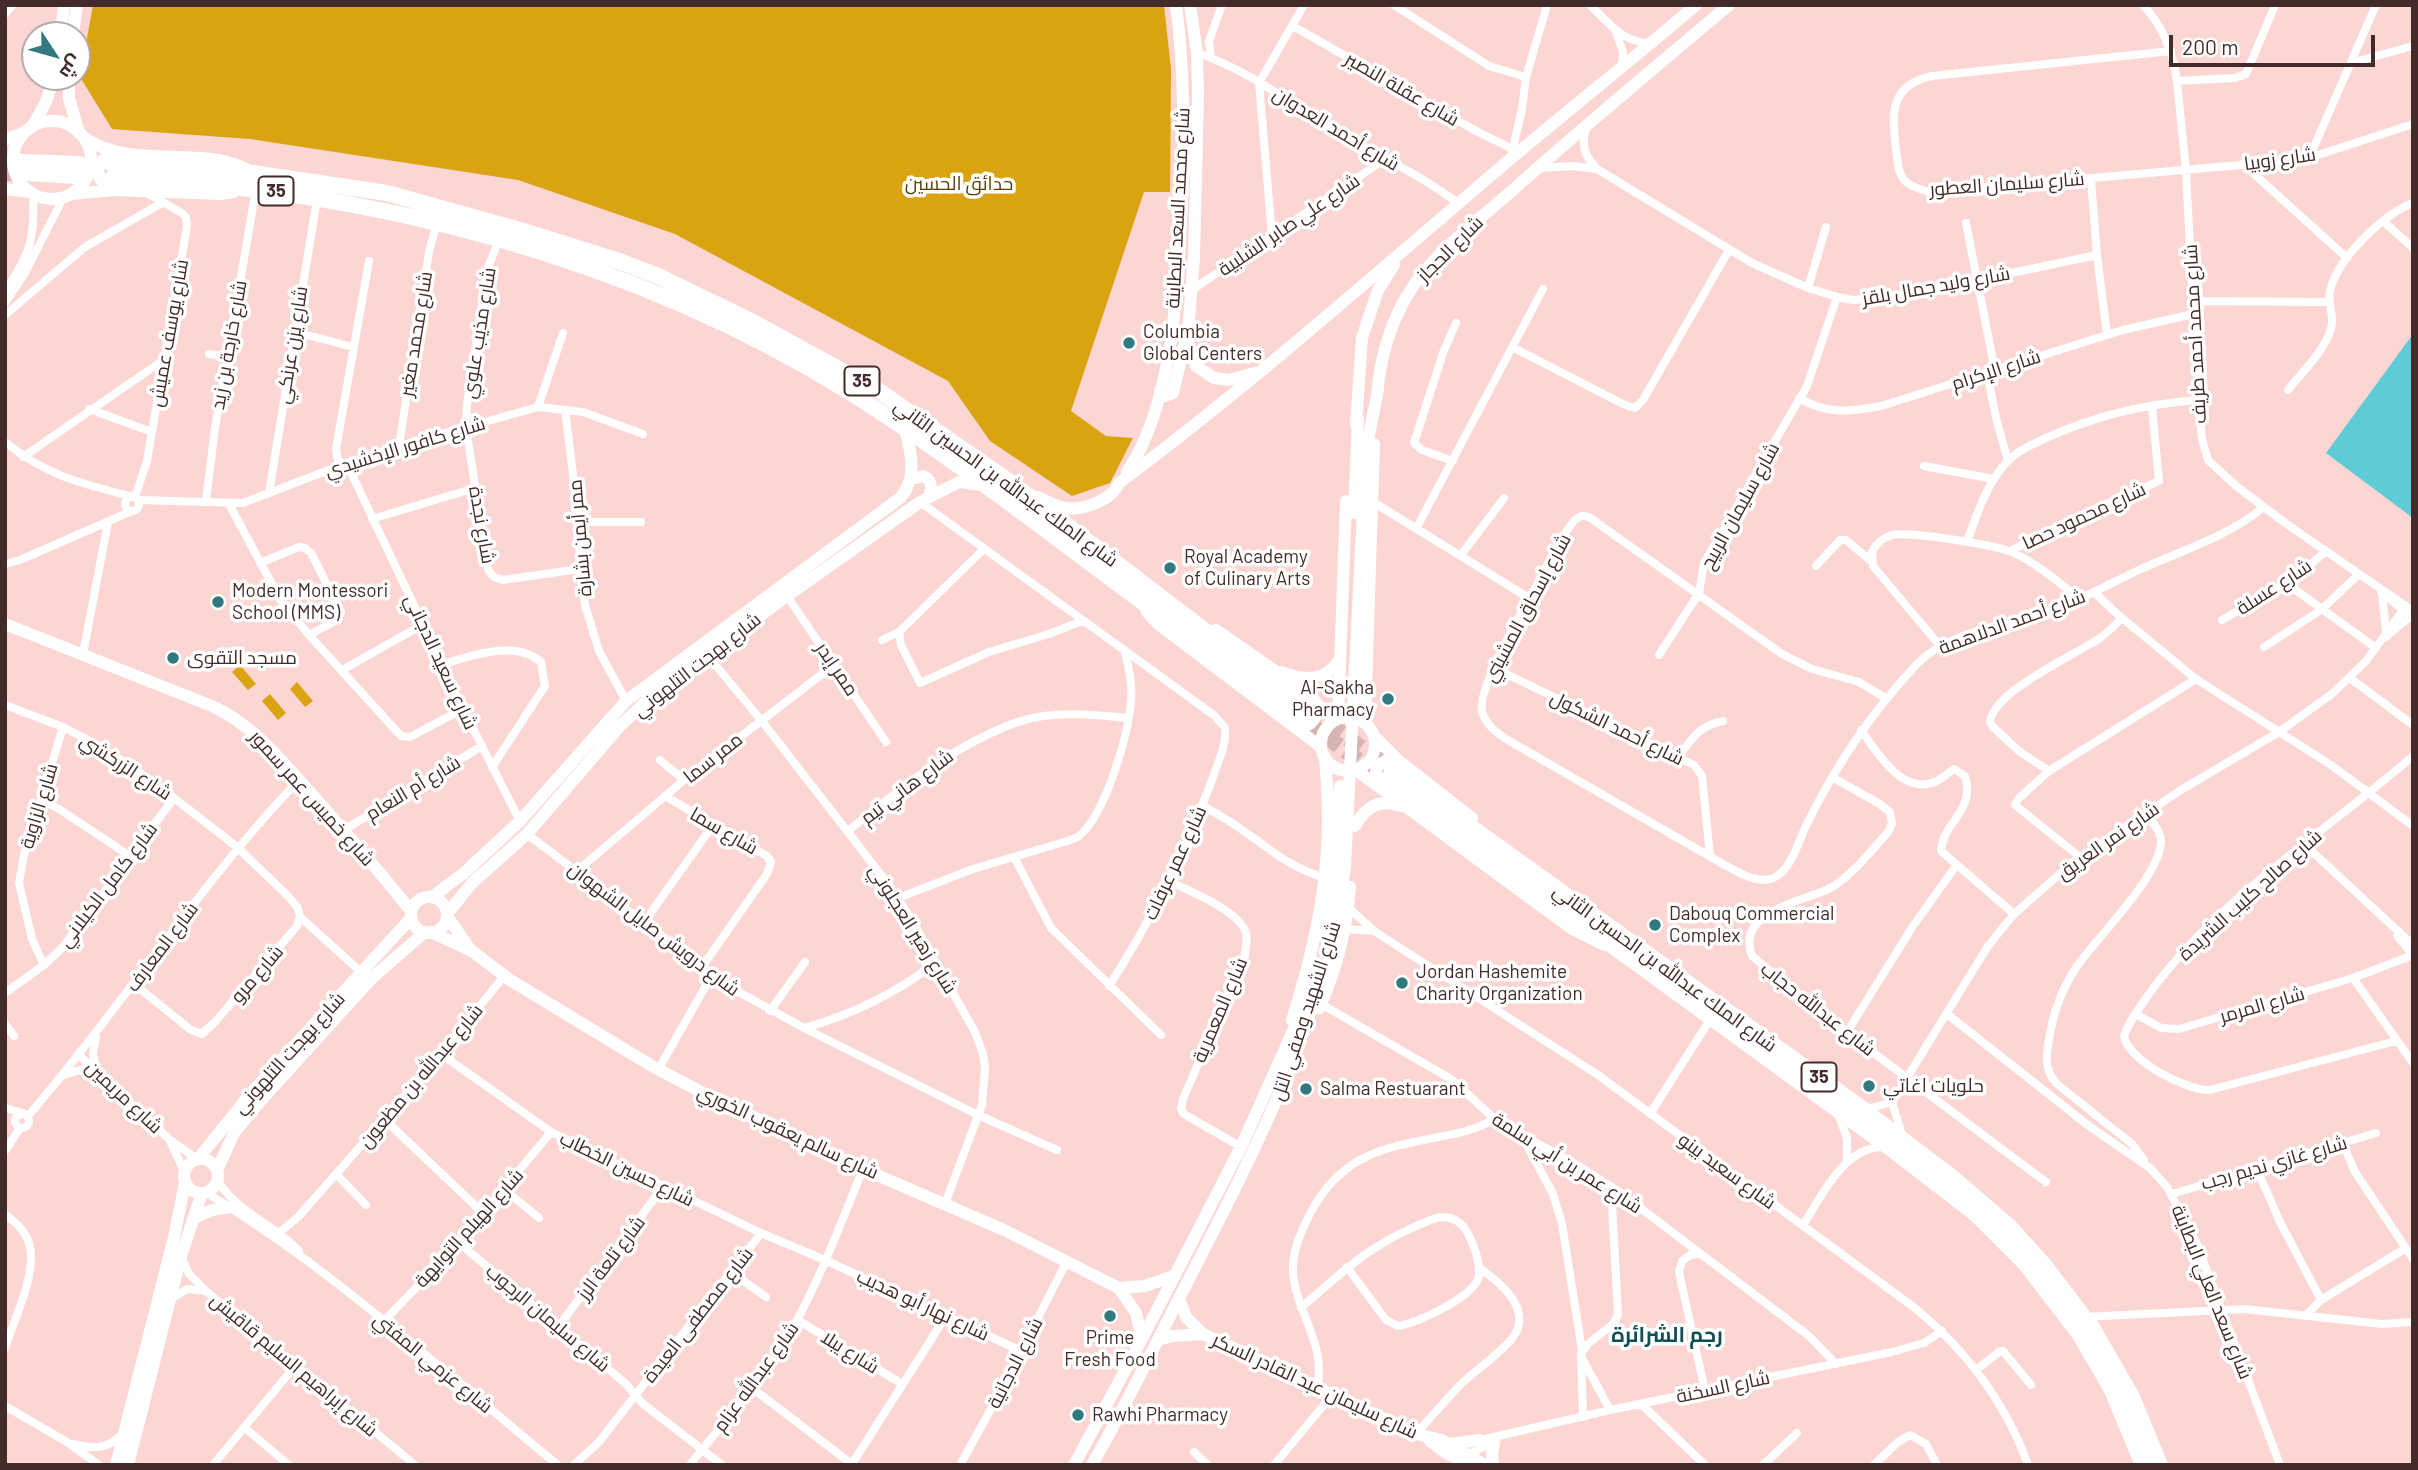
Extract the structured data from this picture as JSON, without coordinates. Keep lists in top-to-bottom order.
{
  "streets": {
    "highway": ["35", "شارع الملك عبدالله بن الحسين الثاني"],
    "street": [
      "شارع عقلة النصير",
      "شارع أحمد العدوان",
      "شارع زوبيا",
      "شارع سليمان العطور",
      "شارع محمد السعد البطاينة",
      "شارع علي صابر الشلبية",
      "شارع الحجاز",
      "شارع وليد جمال بلقز",
      "شارع يوسف عميش",
      "شارع مذيب علوي",
      "شارع محمد مغير",
      "شارع محمد أحمد طريف",
      "شارع خارجة بن زيد",
      "شارع يزن عرنكي",
      "شارع الإكرام",
      "شارع كافور الإخشيدي",
      "شارع سليمان الربيح",
      "شارع محمود حصا",
      "شارع نجدة",
      "ممر أيمن بشارة",
      "شارع عسلة",
      "شارع إسحاق المشيني",
      "شارع أحمد الدلاهمة",
      "شارع سعيد الدجاني",
      "شارع بهجت التلهوني",
      "ممر إبدر",
      "شارع أحمد الشكول",
      "ممر سما",
      "شارع الزركشي",
      "شارع هاني تيم",
      "شارع أم النعام",
      "شارع خميس عمر سمور",
      "شارع الزاوية",
      "شارع سما",
      "شارع نمر العريق",
      "شارع عمر عرفات",
      "شارع كامل الكيلاني",
      "شارع صالح كليب الشريدة",
      "شارع درويش صايل الشهوان",
      "شارع زهير العجلوني",
      "شارع المعارف",
      "شارع مرو",
      "شارع المرمر",
      "شارع عبدالله حجاب",
      "شارع المعمرية",
      "شارع الشهيد وصفي التل",
      "شارع عبدالله بن مظعون",
      "شارع مريمين",
      "شارع سالم يعقوب الخوري",
      "شارع عمر بن أبي سلمة",
      "شارع غازي نديم رجب",
      "شارع حسين الخطاب",
      "شارع سعيد بينو",
      "شارع الهيلم التوايهة",
      "شارع تلعة الرز",
      "شارع سعد العلي البطاينة",
      "شارع نهار أبو هديب",
      "شارع مصطفى العيدة",
      "شارع سليمان الرجوب",
      "شارع يبلا",
      "شارع عزمي المفتي",
      "شارع الدجانية",
      "شارع إبراهيم السليم قاقيش",
      "شارع عبدالله عزام",
      "شارع سليمان عبد القادر السكر",
      "شارع السخنة"
    ]
  },
  "crossings": [
    ["شارع عقلة النصير", "شارع الحجاز"],
    ["شارع أحمد العدوان", "شارع محمد السعد البطاينة"],
    ["شارع أحمد العدوان", "شارع علي صابر الشلبية"],
    ["شارع أحمد العدوان", "شارع الحجاز"],
    ["شارع زوبيا", "شارع سليمان العطور"],
    ["شارع زوبيا", "شارع محمد أحمد طريف"],
    ["شارع سليمان العطور", "شارع محمد أحمد طريف"],
    ["شارع محمد السعد البطاينة", "شارع علي صابر الشلبية"],
    ["شارع محمد السعد البطاينة", "شارع الحجاز"],
    ["شارع الحجاز", "شارع وليد جمال بلقز"],
    ["شارع الحجاز", "شارع الملك عبدالله بن الحسين الثاني"],
    ["شارع الحجاز", "شارع الشهيد وصفي التل"],
    ["شارع وليد جمال بلقز", "شارع سليمان الربيح"],
    ["شارع يوسف عميش", "شارع كافور الإخشيدي"],
    ["شارع مذيب علوي", "شارع كافور الإخشيدي"],
    ["شارع مذيب علوي", "شارع الملك عبدالله بن الحسين الثاني"],
    ["شارع مذيب علوي", "شارع نجدة"],
    ["شارع محمد مغير", "شارع كافور الإخشيدي"],
    ["شارع محمد مغير", "شارع الملك عبدالله بن الحسين الثاني"],
    ["شارع محمد أحمد طريف", "شارع الإكرام"],
    ["شارع محمد أحمد طريف", "شارع عسلة"],
    ["شارع محمد أحمد طريف", "شارع أحمد الدلاهمة"],
    ["شارع محمد أحمد طريف", "شارع نمر العريق"],
    ["شارع خارجة بن زيد", "شارع كافور الإخشيدي"],
    ["شارع خارجة بن زيد", "شارع الملك عبدالله بن الحسين الثاني"],
    ["شارع يزن عرنكي", "شارع كافور الإخشيدي"],
    ["شارع يزن عرنكي", "شارع الملك عبدالله بن الحسين الثاني"],
    ["شارع الإكرام", "شارع سليمان الربيح"],
    ["شارع كافور الإخشيدي", "شارع نجدة"],
    ["شارع كافور الإخشيدي", "ممر أيمن بشارة"],
    ["شارع كافور الإخشيدي", "شارع سعيد الدجاني"],
    ["شارع الملك عبدالله بن الحسين الثاني", "شارع بهجت التلهوني"],
    ["شارع سليمان الربيح", "شارع إسحاق المشيني"],
    ["شارع سليمان الربيح", "شارع أحمد الدلاهمة"],
    ["شارع نجدة", "ممر أيمن بشارة"],
    ["ممر أيمن بشارة", "شارع بهجت التلهوني"],
    ["شارع إسحاق المشيني", "شارع أحمد الدلاهمة"],
    ["شارع إسحاق المشيني", "شارع أحمد الشكول"],
    ["شارع أحمد الدلاهمة", "شارع عبدالله حجاب"],
    ["شارع سعيد الدجاني", "شارع بهجت التلهوني"],
    ["شارع سعيد الدجاني", "شارع أم النعام"],
    ["شارع بهجت التلهوني", "ممر إبدر"],
    ["شارع بهجت التلهوني", "شارع خميس عمر سمور"],
    ["شارع بهجت التلهوني", "شارع درويش صايل الشهوان"],
    ["شارع بهجت التلهوني", "شارع زهير العجلوني"],
    ["شارع بهجت التلهوني", "شارع مريمين"],
    ["شارع بهجت التلهوني", "شارع سالم يعقوب الخوري"],
    ["شارع بهجت التلهوني", "شارع عزمي المفتي"],
    ["ممر إبدر", "ممر سما"],
    ["ممر سما", "شارع سما"],
    ["ممر سما", "شارع زهير العجلوني"],
    ["شارع الزركشي", "شارع الزاوية"],
    ["شارع الزركشي", "شارع كامل الكيلاني"],
    ["شارع الزركشي", "شارع المعارف"],
    ["شارع هاني تيم", "شارع زهير العجلوني"],
    ["شارع أم النعام", "شارع خميس عمر سمور"],
    ["شارع خميس عمر سمور", "شارع المعارف"],
    ["شارع خميس عمر سمور", "شارع سالم يعقوب الخوري"],
    ["شارع الزاوية", "شارع كامل الكيلاني"],
    ["شارع سما", "شارع درويش صايل الشهوان"],
    ["شارع نمر العريق", "شارع عبدالله حجاب"],
    ["شارع نمر العريق", "شارع سعد العلي البطاينة"],
    ["شارع عمر عرفات", "شارع المعمرية"],
    ["شارع صالح كليب الشريدة", "شارع المرمر"],
    ["شارع درويش صايل الشهوان", "شارع زهير العجلوني"],
    ["شارع زهير العجلوني", "شارع سالم يعقوب الخوري"],
    ["شارع المعارف", "شارع مرو"],
    ["شارع المعارف", "شارع مريمين"],
    ["شارع المعمرية", "شارع الشهيد وصفي التل"],
    ["شارع الشهيد وصفي التل", "شارع سليمان عبد القادر السكر"],
    ["شارع عبدالله بن مظعون", "شارع سالم يعقوب الخوري"],
    ["شارع عبدالله بن مظعون", "شارع حسين الخطاب"],
    ["شارع عبدالله بن مظعون", "شارع عزمي المفتي"],
    ["شارع مريمين", "شارع عزمي المفتي"],
    ["شارع سالم يعقوب الخوري", "شارع الدجانية"],
    ["شارع سالم يعقوب الخوري", "شارع عبدالله عزام"],
    ["شارع عمر بن أبي سلمة", "شارع السخنة"],
    ["شارع غازي نديم رجب", "شارع سعد العلي البطاينة"],
    ["شارع حسين الخطاب", "شارع الهيلم التوايهة"],
    ["شارع حسين الخطاب", "شارع تلعة الرز"],
    ["شارع حسين الخطاب", "شارع نهار أبو هديب"],
    ["شارع حسين الخطاب", "شارع مصطفى العيدة"],
    ["شارع حسين الخطاب", "شارع عبدالله عزام"],
    ["شارع سعيد بينو", "شارع السخنة"],
    ["شارع الهيلم التوايهة", "شارع سليمان الرجوب"],
    ["شارع الهيلم التوايهة", "شارع عزمي المفتي"],
    ["شارع تلعة الرز", "شارع سليمان الرجوب"],
    ["شارع نهار أبو هديب", "شارع الدجانية"],
    ["شارع نهار أبو هديب", "شارع عبدالله عزام"],
    ["شارع مصطفى العيدة", "شارع سليمان الرجوب"],
    ["شارع سليمان الرجوب", "شارع عبدالله عزام"],
    ["شارع يبلا", "شارع عبدالله عزام"],
    ["شارع سليمان عبد القادر السكر", "شارع السخنة"]
  ],
  "districts": ["رجم الشرائرة"],
  "parks": ["حدائق الحسين"],
  "places": [
    "Columbia Global Centers",
    "Royal Academy of Culinary Arts",
    "Modern Montessori School (MMS)",
    "مسجد التقوى",
    "Al-Sakha Pharmacy",
    "Dabouq Commercial Complex",
    "Jordan Hashemite Charity Organization",
    "حلويات اغاتي",
    "Salma Restuarant",
    "Prime Fresh Food",
    "Rawhi Pharmacy"
  ],
  "scale_bar": "200 m",
  "north": "bottom right"
}
